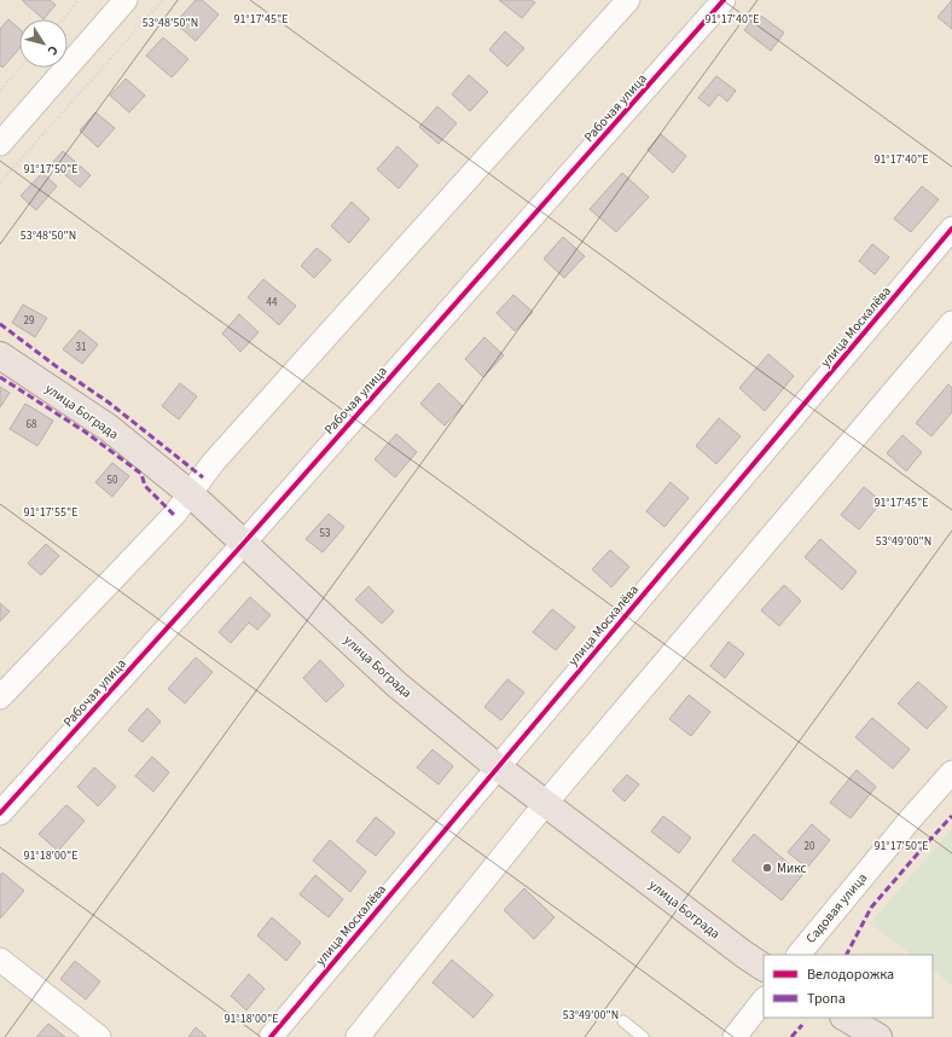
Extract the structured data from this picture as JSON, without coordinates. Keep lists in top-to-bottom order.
{
  "streets": {
    "main road": ["улица Бограда"],
    "street": ["Рабочая улица", "улица Москалёва", "Садовая улица"]
  },
  "crossings": [
    ["Рабочая улица", "улица Бограда"],
    ["улица Москалёва", "улица Бограда"]
  ],
  "places": ["Микс"],
  "house_numbers": [
    "44",
    "29",
    "31",
    "68",
    "50",
    "53",
    "20"
  ],
  "legend": ["Велодорожка", "Тропа"],
  "north": "bottom right",
  "coordinates": [
    "91°17'45\"E",
    "91°17'40\"E",
    "53°48'50\"N",
    "91°17'50\"E",
    "91°17'55\"E",
    "53°49'00\"N",
    "91°18'00\"E"
  ]
}
